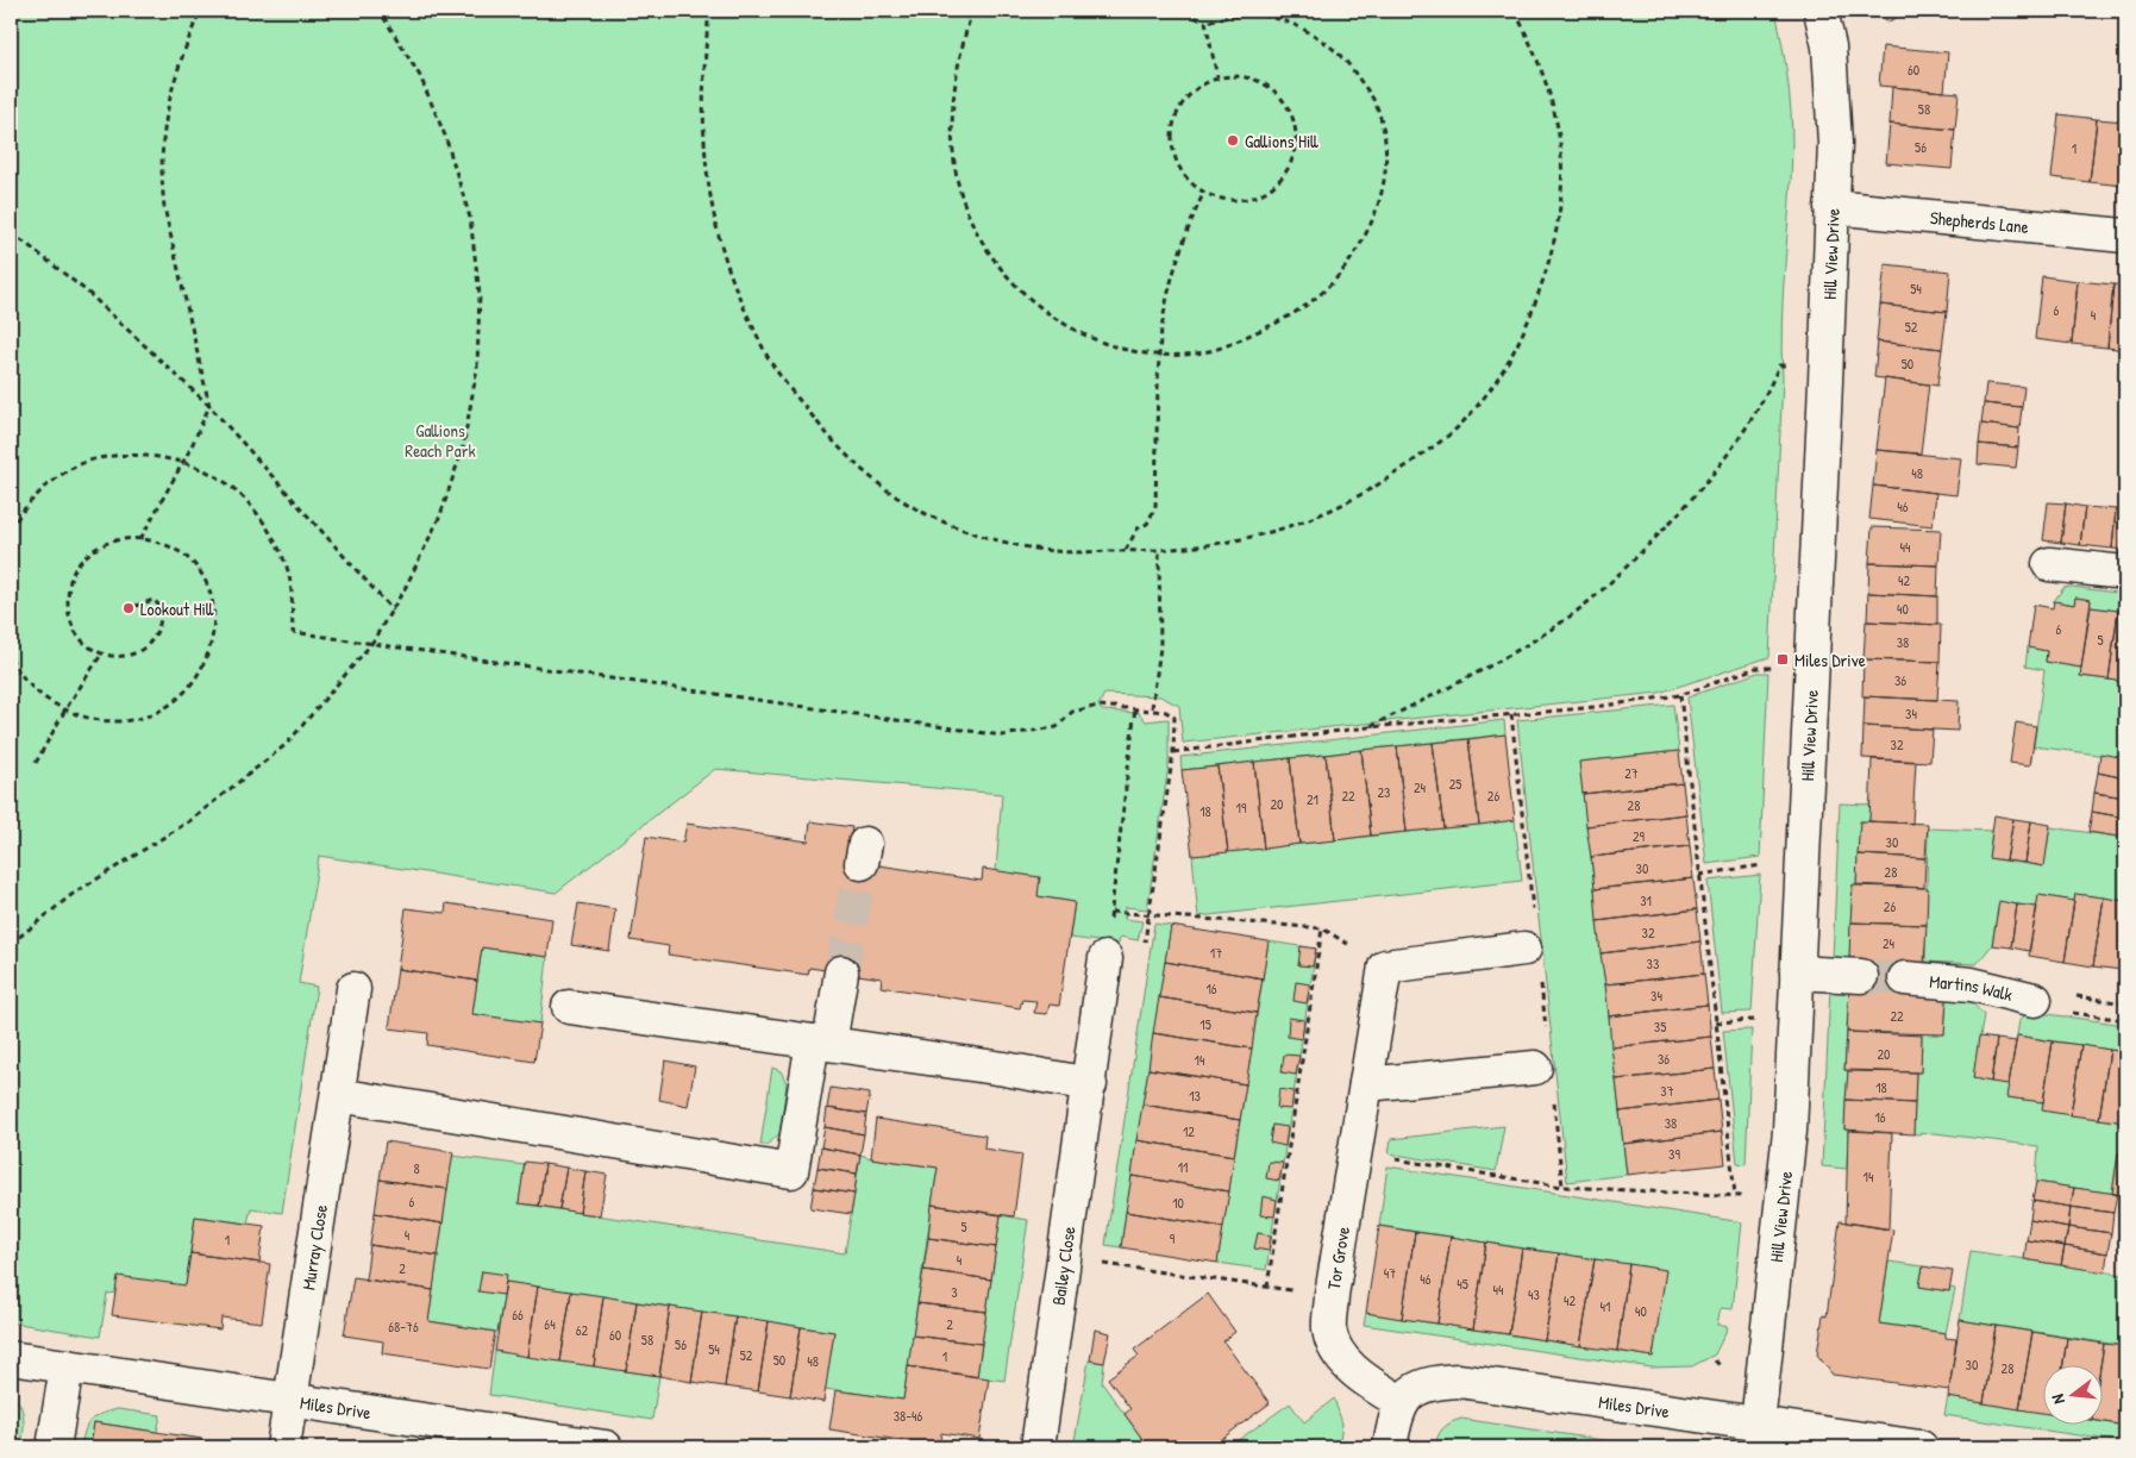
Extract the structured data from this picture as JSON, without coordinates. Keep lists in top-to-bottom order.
{
  "streets": {
    "street": [
      "Shepherds Lane",
      "Hill View Drive",
      "Martins Walk",
      "Murray Close",
      "Tor Grove",
      "Bailey Close",
      "Miles Drive"
    ]
  },
  "crossings": [
    ["Shepherds Lane", "Hill View Drive"],
    ["Hill View Drive", "Miles Drive"],
    ["Murray Close", "Miles Drive"],
    ["Tor Grove", "Miles Drive"]
  ],
  "parks": ["Gallions Reach Park"],
  "places": {
    "other": ["Gallions Hill", "Lookout Hill"],
    "transit": ["Miles Drive"]
  },
  "house_numbers": [
    "60",
    "58",
    "56",
    "1",
    "54",
    "6",
    "4",
    "52",
    "50",
    "48",
    "46",
    "44",
    "42",
    "40",
    "6",
    "5",
    "38",
    "36",
    "34",
    "32",
    "27",
    "25",
    "24",
    "23",
    "22",
    "26",
    "21",
    "20",
    "28",
    "19",
    "18",
    "29",
    "30",
    "30",
    "28",
    "31",
    "26",
    "32",
    "24",
    "17",
    "33",
    "16",
    "34",
    "22",
    "15",
    "35",
    "20",
    "36",
    "14",
    "18",
    "37",
    "13",
    "16",
    "38",
    "12",
    "39",
    "11",
    "8",
    "14",
    "6",
    "10",
    "5",
    "4",
    "9",
    "1",
    "4",
    "2",
    "47",
    "46",
    "45",
    "44",
    "3",
    "43",
    "42",
    "41",
    "40",
    "66",
    "64",
    "2",
    "68-76",
    "62",
    "60",
    "58",
    "56",
    "54",
    "52",
    "1",
    "50",
    "48",
    "30",
    "28",
    "38-46"
  ],
  "north": "left"
}
